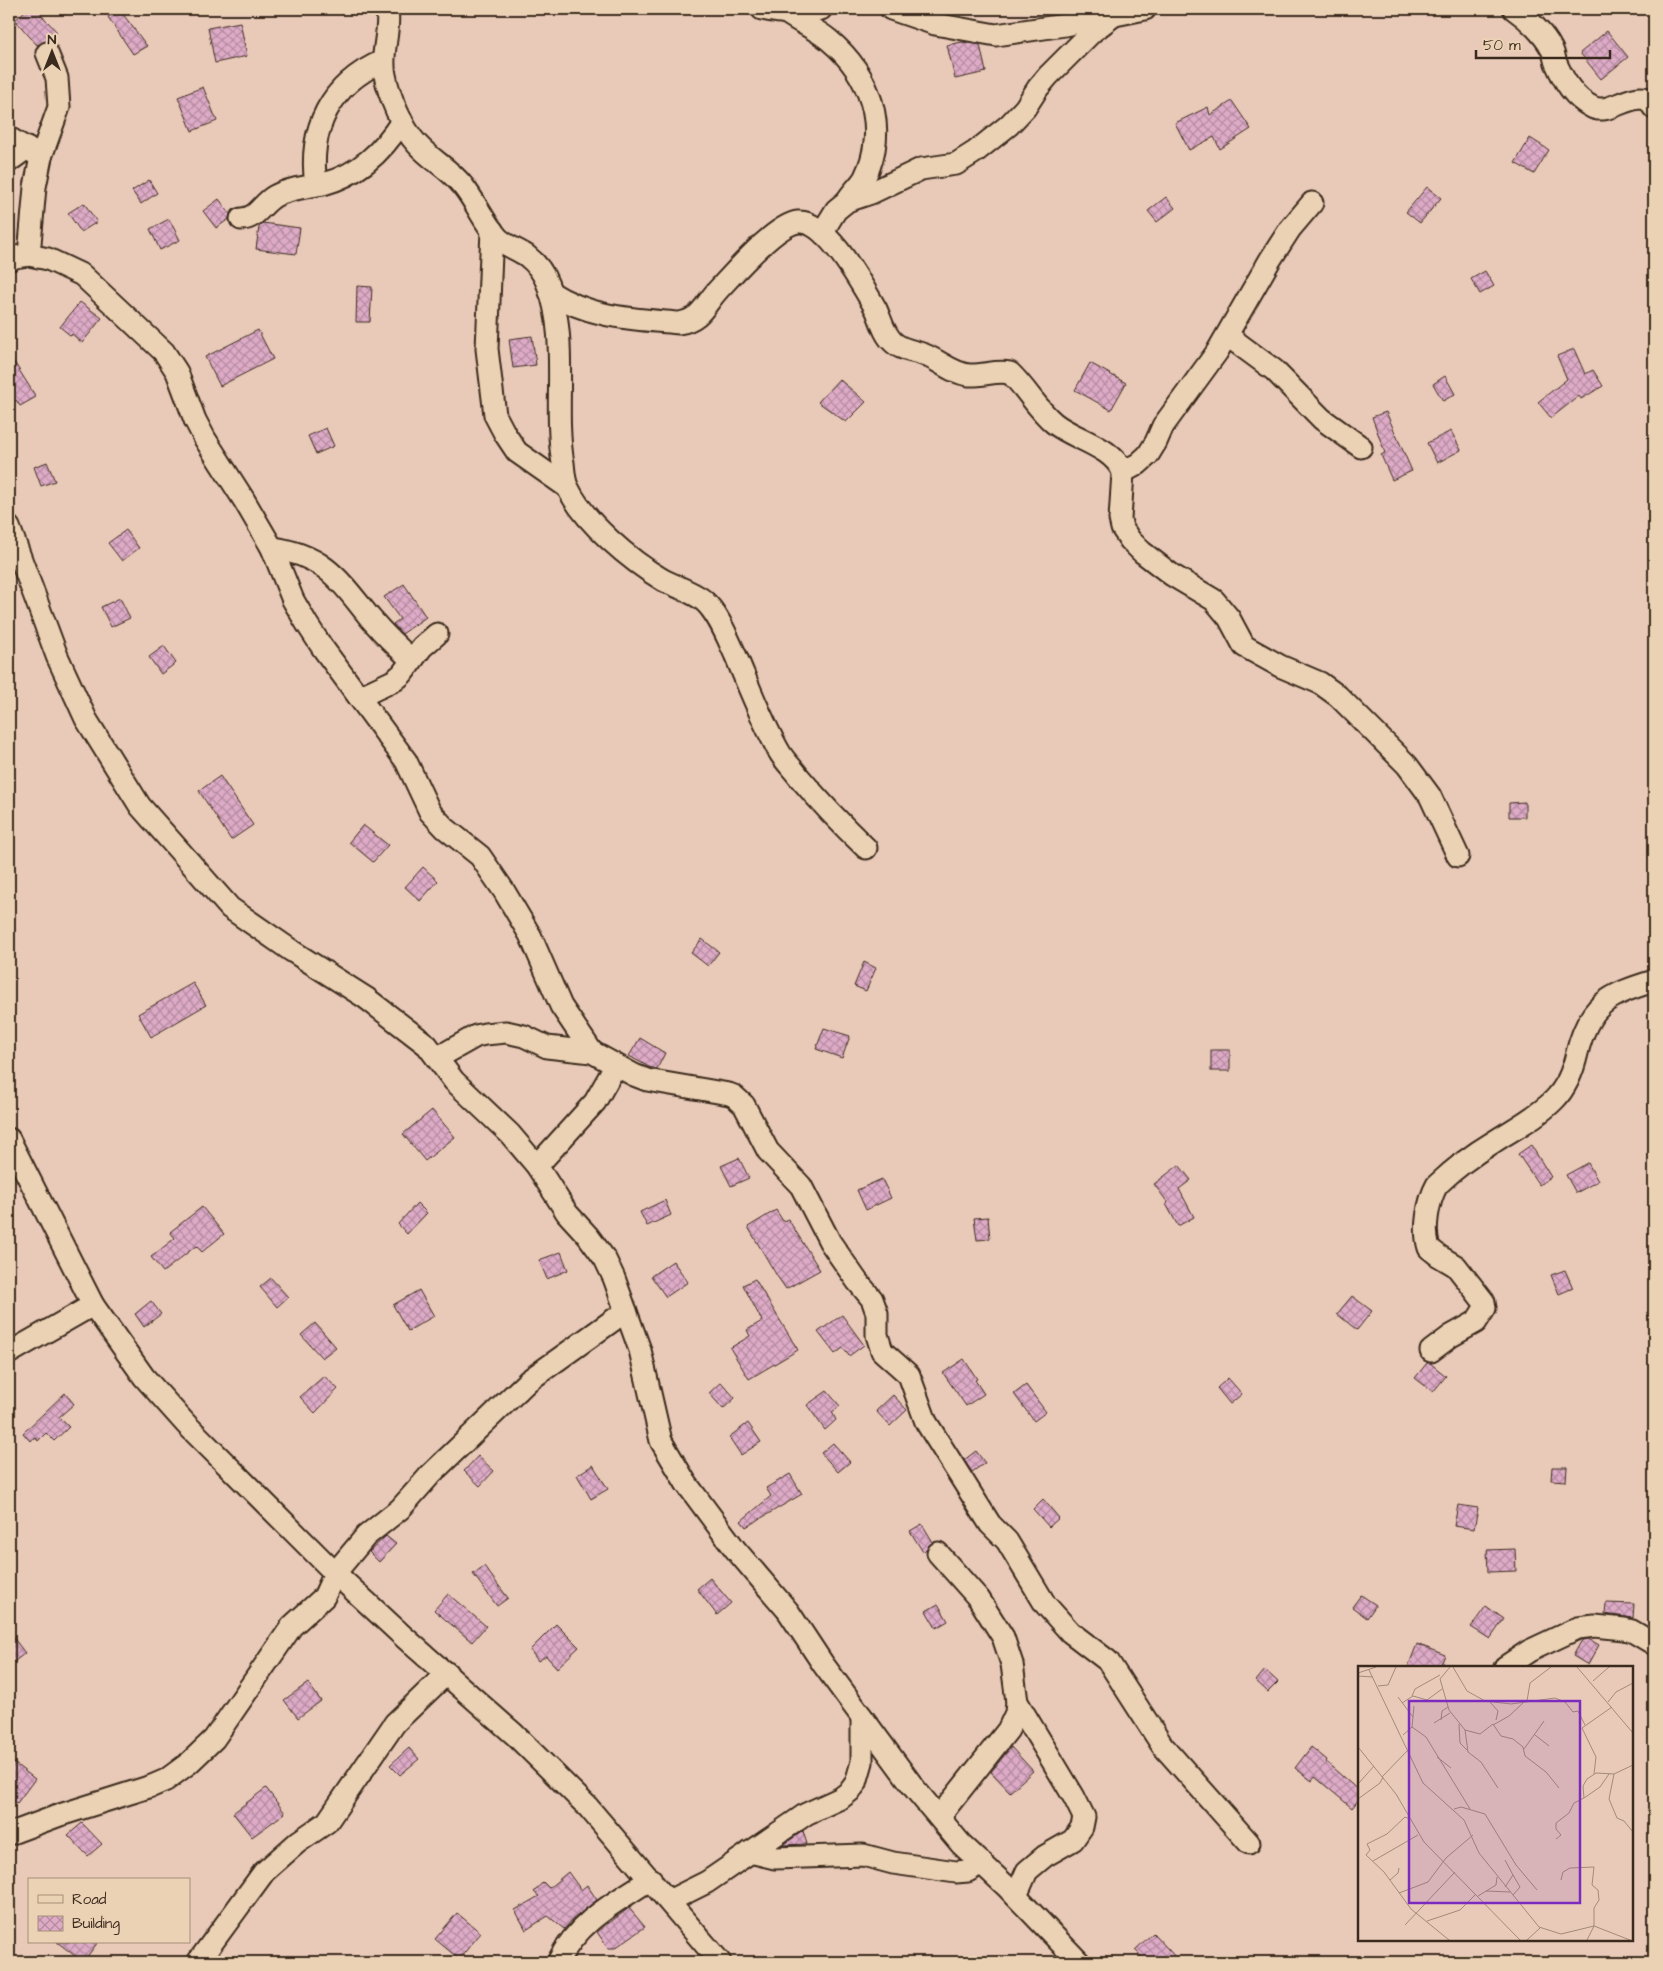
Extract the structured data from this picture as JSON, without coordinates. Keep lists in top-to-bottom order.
{
  "legend": ["Road", "Building"],
  "scale_bar": "50 m",
  "north": "top"
}
